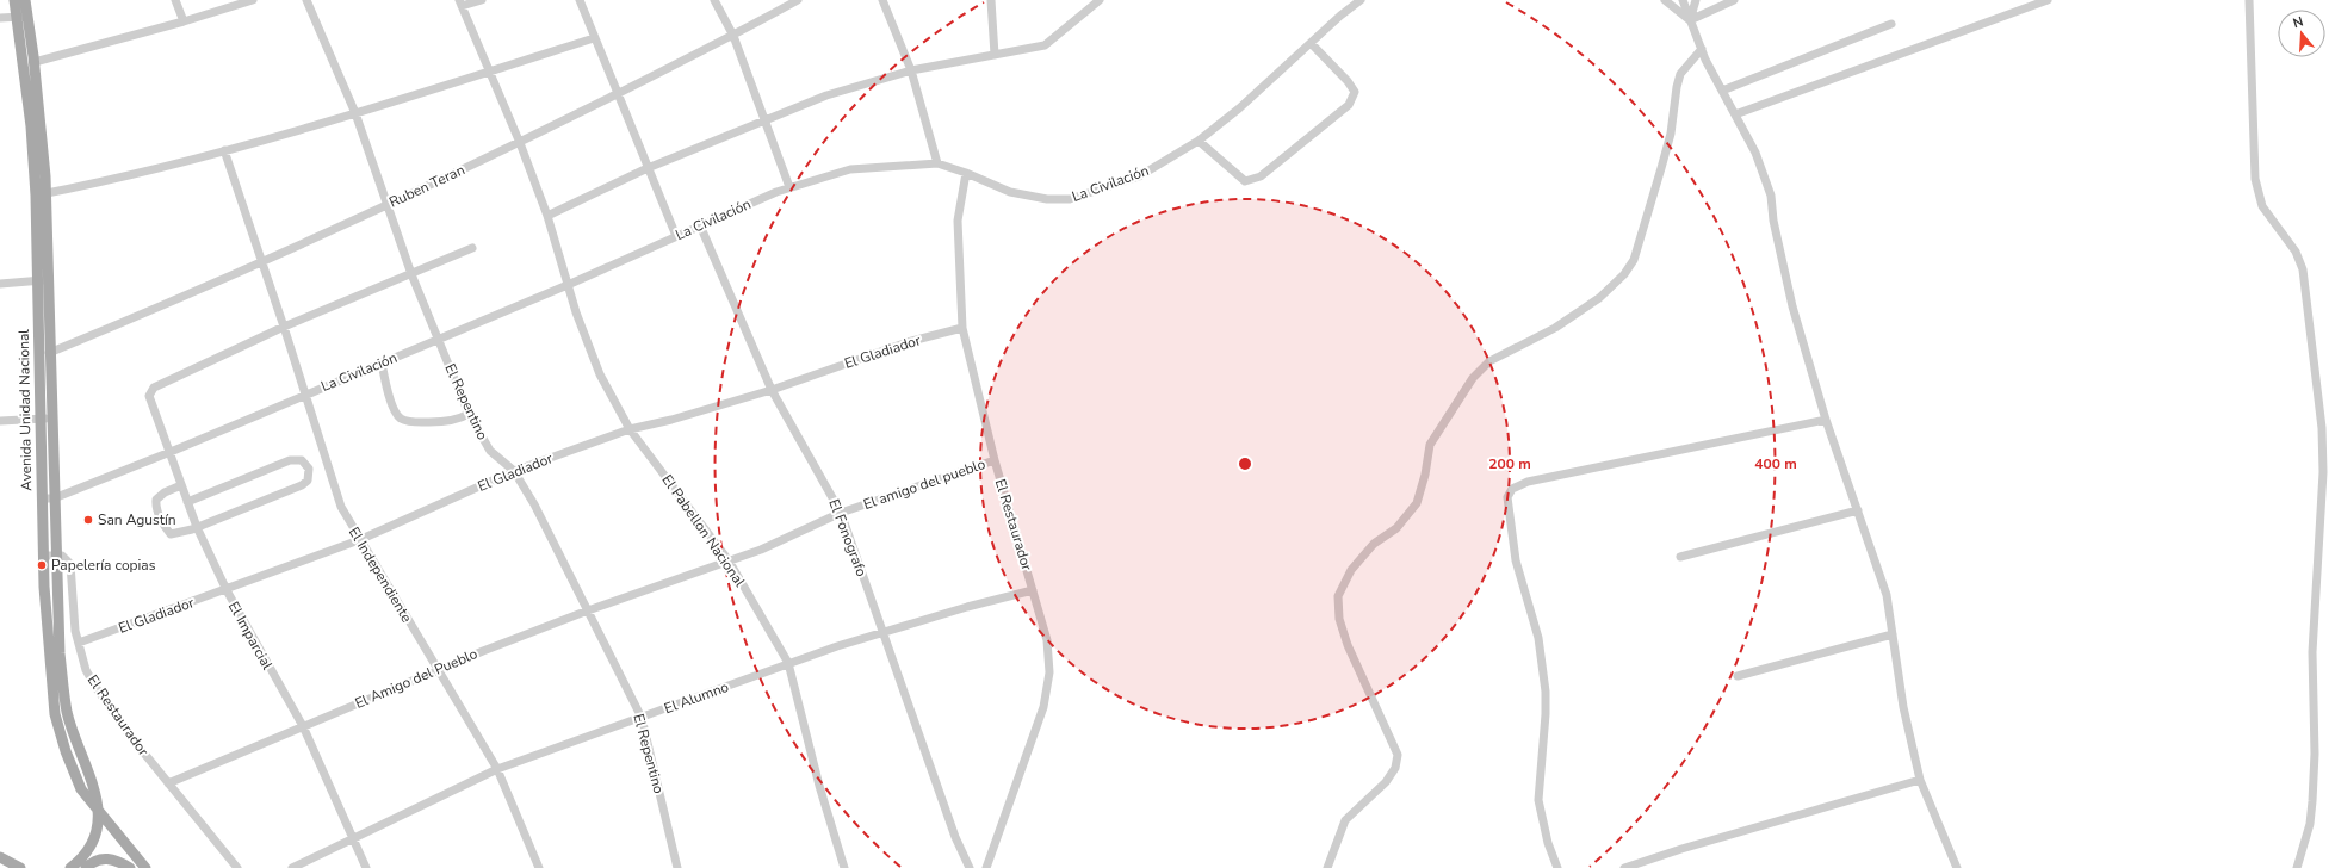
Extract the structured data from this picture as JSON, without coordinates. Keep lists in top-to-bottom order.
{
  "streets": {
    "main road": ["Avenida Unidad Nacional"],
    "street": [
      "La Civilación",
      "Ruben Teran",
      "El Gladiador",
      "El Repentino",
      "El amigo del pueblo",
      "El Restaurador",
      "El Pabellon Nacional",
      "El Fonografo",
      "El Independiente",
      "El Imparcial",
      "El Amigo del Pueblo",
      "El Alumno"
    ]
  },
  "crossings": [
    ["La Civilación", "El Repentino"],
    ["La Civilación", "Avenida Unidad Nacional"],
    ["La Civilación", "El Restaurador"],
    ["La Civilación", "El Pabellon Nacional"],
    ["La Civilación", "El Fonografo"],
    ["La Civilación", "El Independiente"],
    ["La Civilación", "El Imparcial"],
    ["Ruben Teran", "El Repentino"],
    ["Ruben Teran", "Avenida Unidad Nacional"],
    ["Ruben Teran", "El Pabellon Nacional"],
    ["Ruben Teran", "El Independiente"],
    ["El Gladiador", "El Repentino"],
    ["El Gladiador", "El Restaurador"],
    ["El Gladiador", "El Pabellon Nacional"],
    ["El Gladiador", "El Fonografo"],
    ["El Gladiador", "El Independiente"],
    ["El Gladiador", "El Imparcial"],
    ["El Repentino", "El Amigo del Pueblo"],
    ["El Repentino", "El Alumno"],
    ["Avenida Unidad Nacional", "El Restaurador"],
    ["El amigo del pueblo", "El Restaurador"],
    ["El amigo del pueblo", "El Pabellon Nacional"],
    ["El amigo del pueblo", "El Fonografo"],
    ["El amigo del pueblo", "El Amigo del Pueblo"],
    ["El Restaurador", "El Amigo del Pueblo"],
    ["El Restaurador", "El Alumno"],
    ["El Pabellon Nacional", "El Alumno"],
    ["El Fonografo", "El Alumno"],
    ["El Independiente", "El Imparcial"],
    ["El Independiente", "El Amigo del Pueblo"],
    ["El Independiente", "El Alumno"],
    ["El Imparcial", "El Amigo del Pueblo"],
    ["El Imparcial", "El Alumno"]
  ],
  "places": ["San Agustín", "Papelería copias"],
  "north": "top",
  "rings": ["200 m", "400 m"]
}
